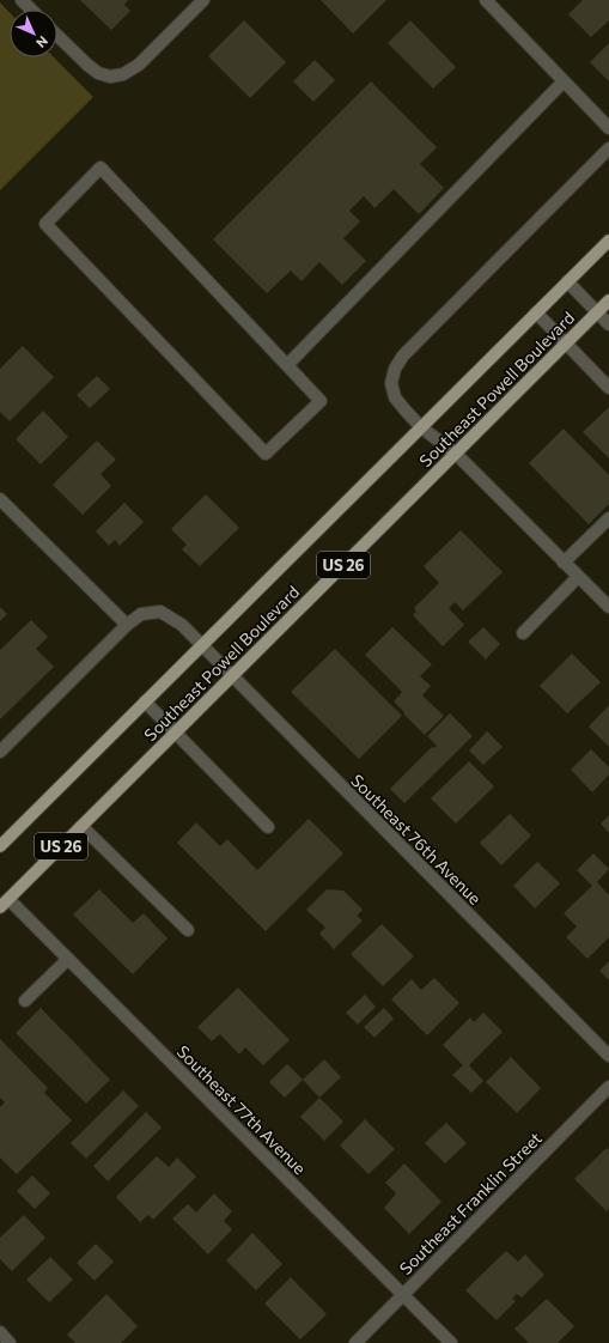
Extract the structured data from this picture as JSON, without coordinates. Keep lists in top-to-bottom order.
{
  "streets": {
    "main road": ["Southeast Powell Boulevard", "US 26"],
    "street": ["Southeast 76th Avenue", "Southeast 77th Avenue", "Southeast Franklin Street"]
  },
  "crossings": [
    ["Southeast Powell Boulevard", "Southeast 76th Avenue"],
    ["Southeast Powell Boulevard", "Southeast 77th Avenue"],
    ["Southeast 77th Avenue", "Southeast Franklin Street"]
  ],
  "north": "bottom right"
}
